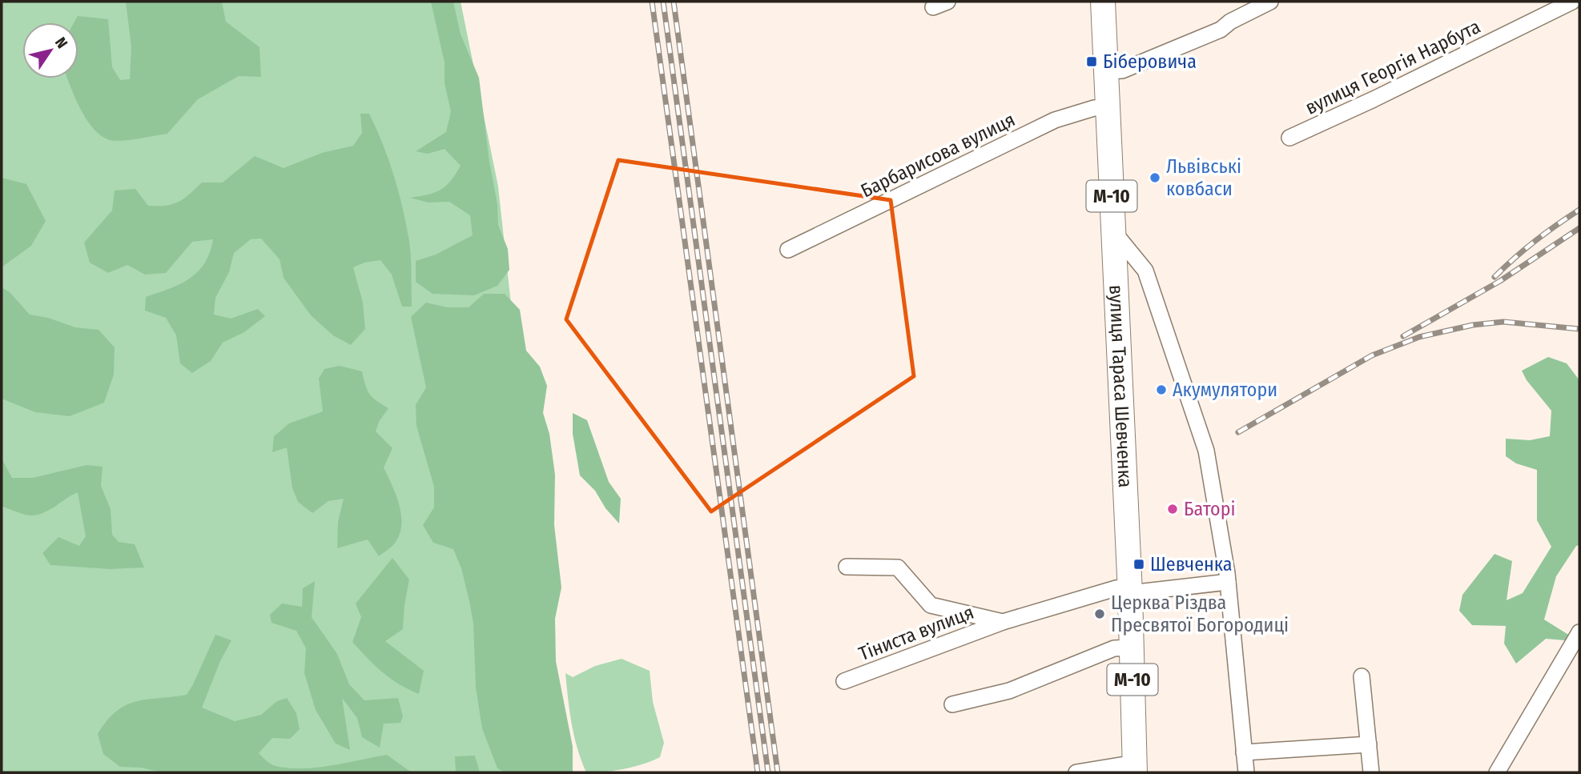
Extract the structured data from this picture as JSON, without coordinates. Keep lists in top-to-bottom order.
{
  "streets": {
    "main road": ["М-10", "вулиця Тараса Шевченка"],
    "street": ["вулиця Георгія Нарбута", "Барбарисова вулиця", "Тіниста вулиця"]
  },
  "crossings": [
    ["Барбарисова вулиця", "вулиця Тараса Шевченка"],
    ["вулиця Тараса Шевченка", "Тіниста вулиця"]
  ],
  "places": {
    "transit": ["Біберовича", "Шевченка"],
    "other": [
      "Львівські ковбаси",
      "Акумулятори",
      "Баторі",
      "Церква Різдва Пресвятої Богородиці"
    ]
  },
  "north": "top right"
}
